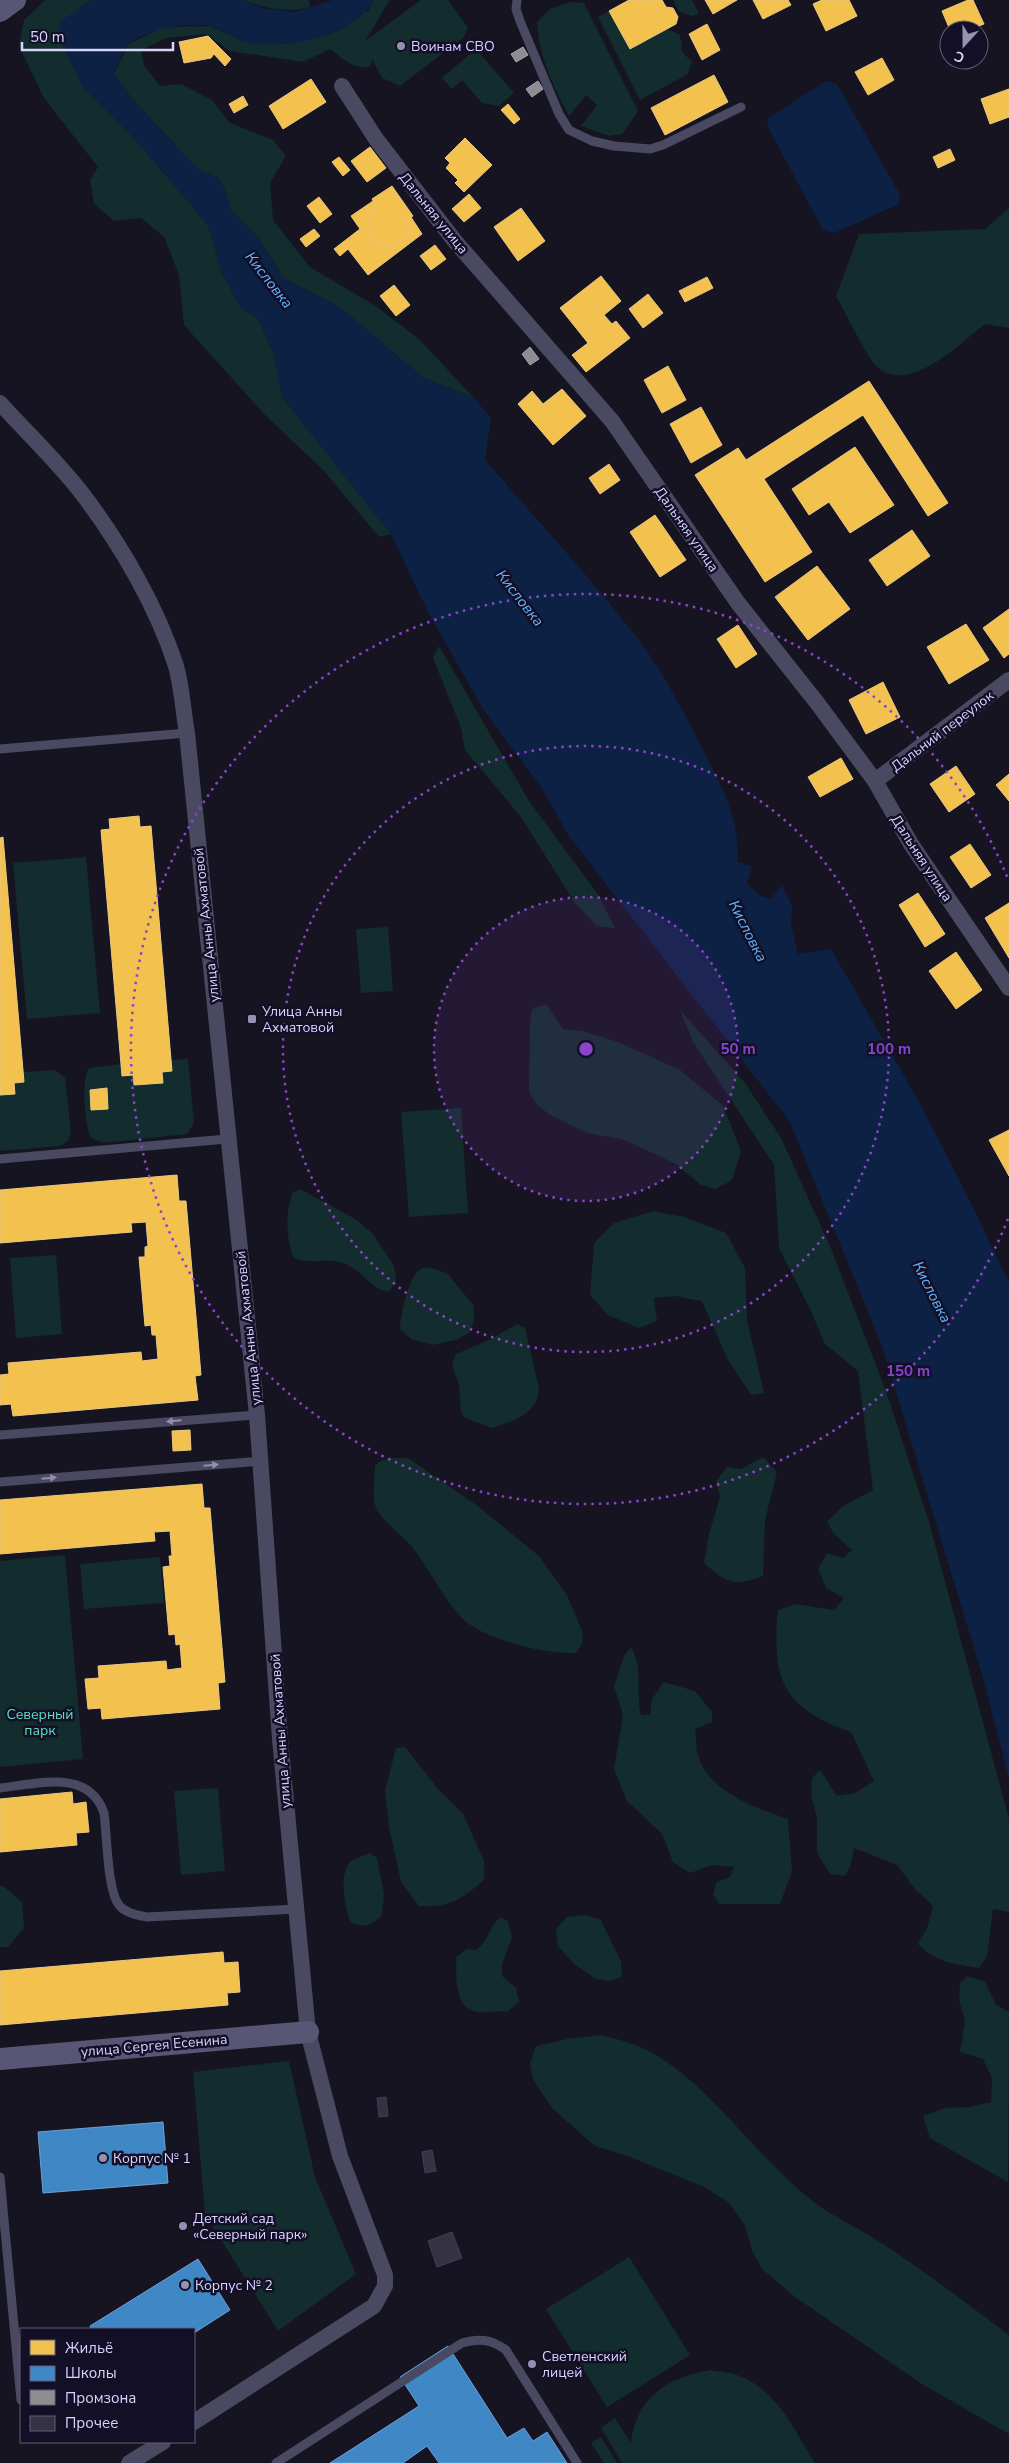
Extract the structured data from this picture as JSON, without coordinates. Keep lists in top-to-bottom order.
{
  "streets": {
    "street": [
      "Дальняя улица",
      "Дальний переулок",
      "улица Анны Ахматовой",
      "улица Сергея Есенина"
    ]
  },
  "crossings": [
    ["Дальняя улица", "Дальний переулок"],
    ["улица Анны Ахматовой", "улица Сергея Есенина"]
  ],
  "water": ["Кисловка"],
  "parks": ["Северный парк"],
  "places": {
    "other": [
      "Воинам СВО",
      "Корпус № 1",
      "Детский сад «Северный парк»",
      "Корпус № 2",
      "Светленский лицей"
    ],
    "transit": ["Улица Анны Ахматовой"]
  },
  "legend": [
    "Жильё",
    "Школы",
    "Промзона",
    "Прочее"
  ],
  "scale_bar": "50 m",
  "north": "bottom",
  "rings": ["50 m", "100 m", "150 m"]
}
